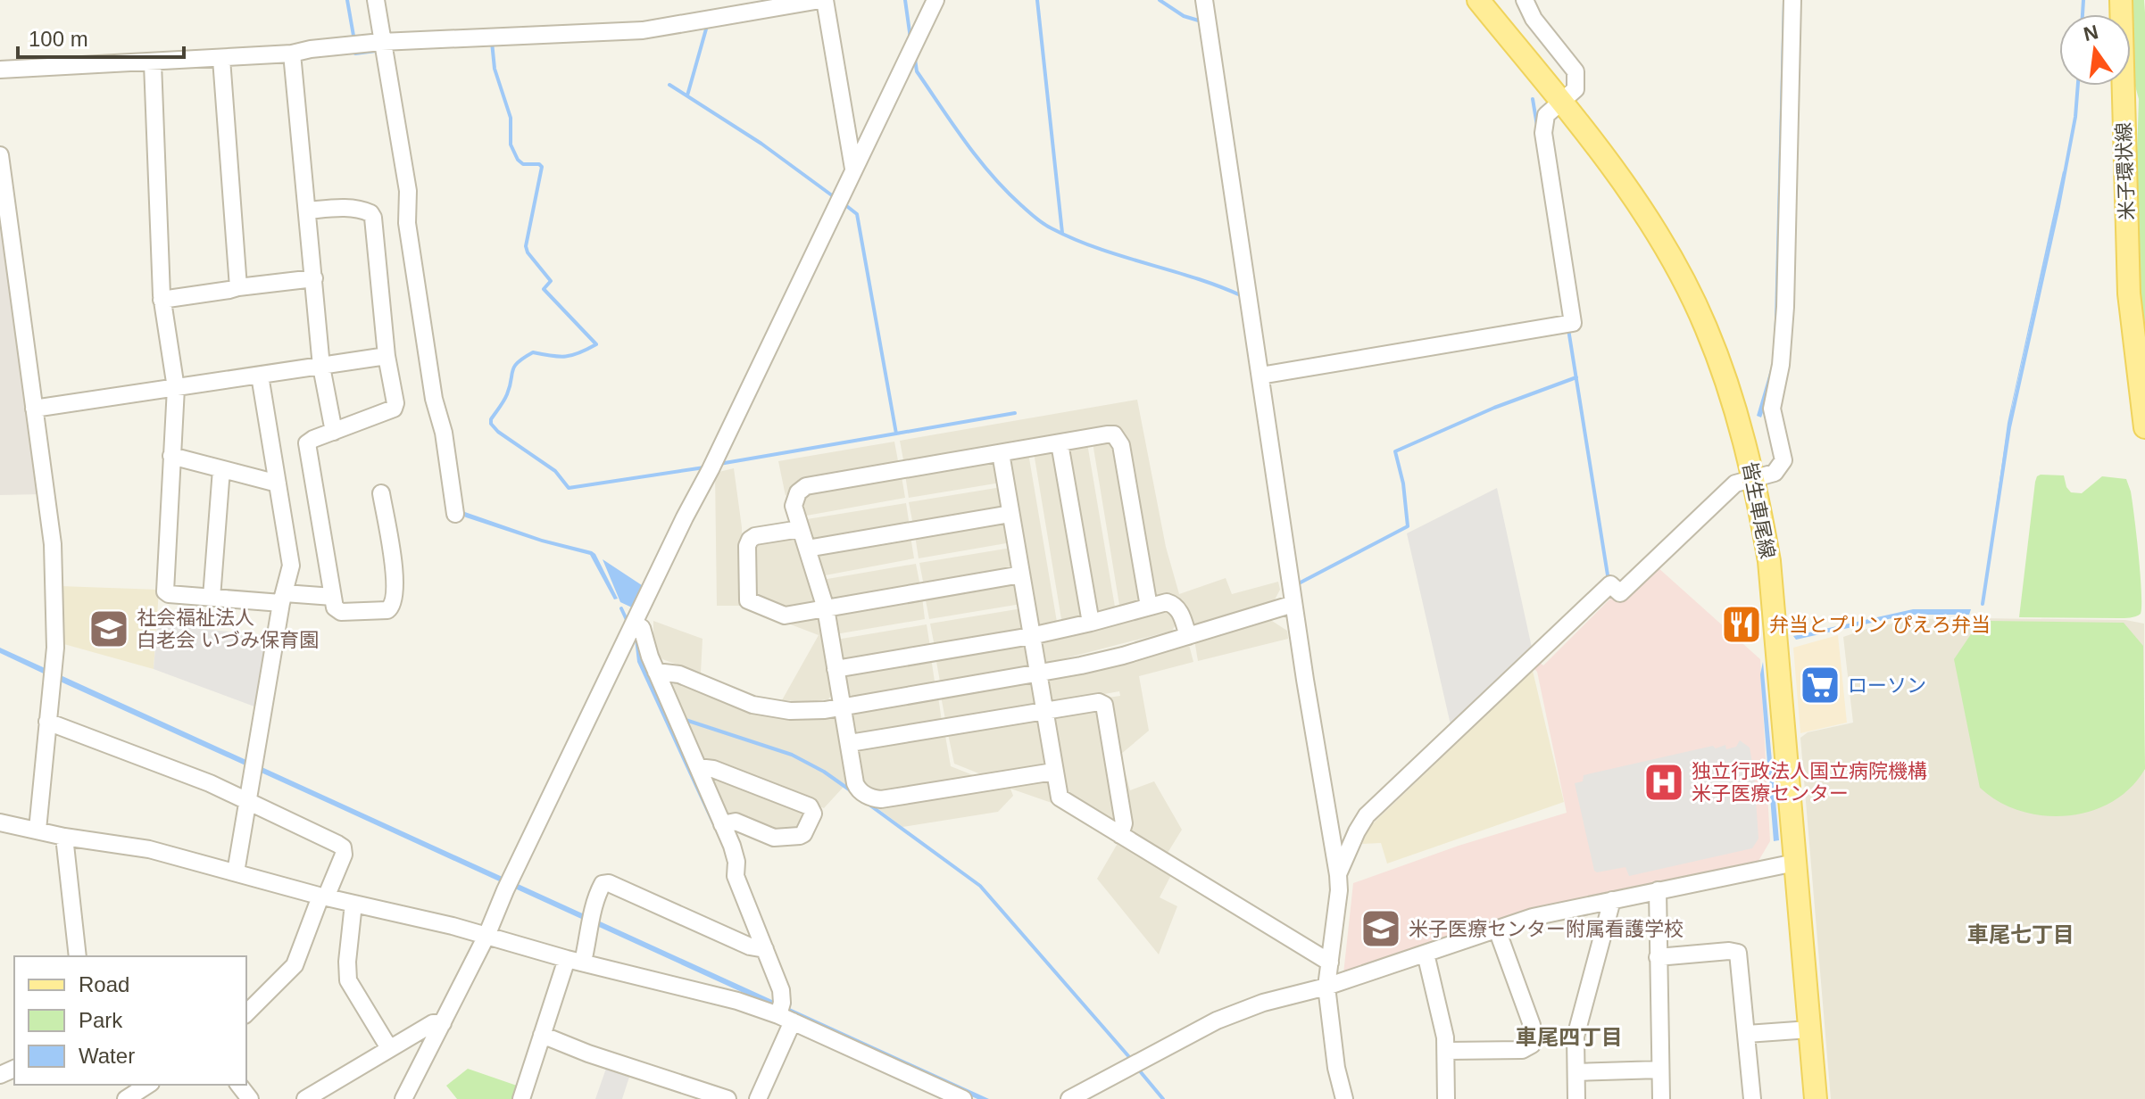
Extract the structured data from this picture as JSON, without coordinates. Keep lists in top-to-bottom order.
{
  "streets": {
    "main road": ["米子環状線", "皆生車尾線"]
  },
  "districts": ["車尾七丁目", "車尾四丁目"],
  "places": {
    "restaurant": ["弁当とプリン ぴえろ弁当"],
    "school or university": ["社会福祉法人 白老会 いづみ保育園", "米子医療センター附属看護学校"],
    "supermarket": ["ローソン"],
    "hospital": ["独立行政法人国立病院機構 米子医療センター"]
  },
  "legend": ["Road", "Park", "Water"],
  "scale_bar": "100 m",
  "north": "top"
}
